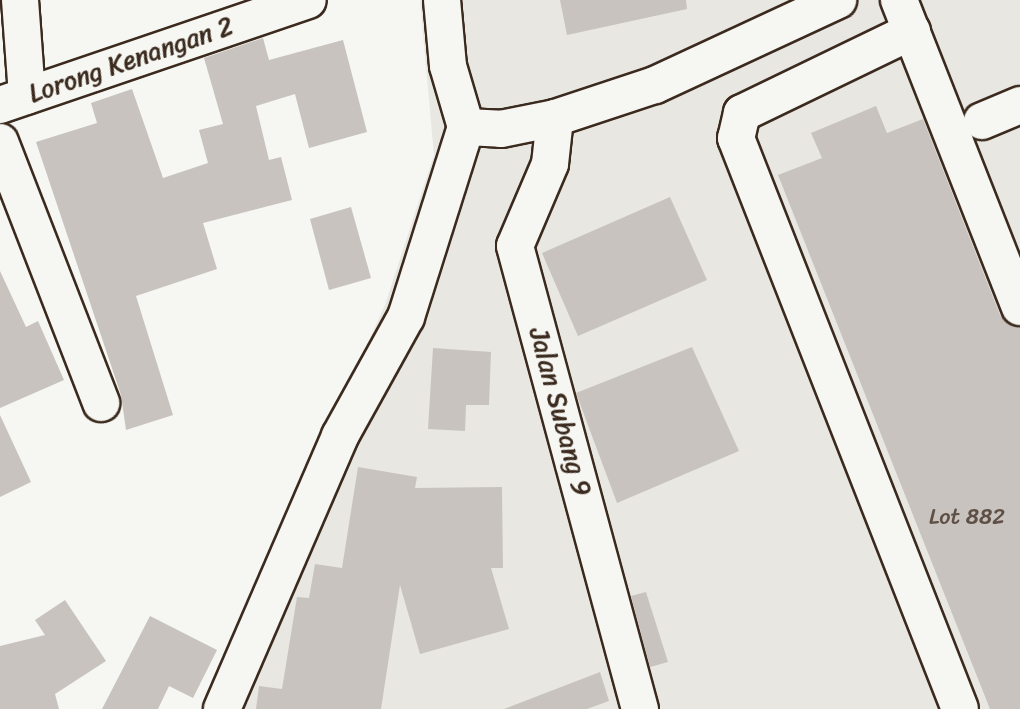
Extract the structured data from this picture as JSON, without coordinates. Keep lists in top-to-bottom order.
{
  "streets": {
    "street": ["Lorong Kenangan 2", "Jalan Subang 9"]
  },
  "house_numbers": ["Lot 882"]
}
